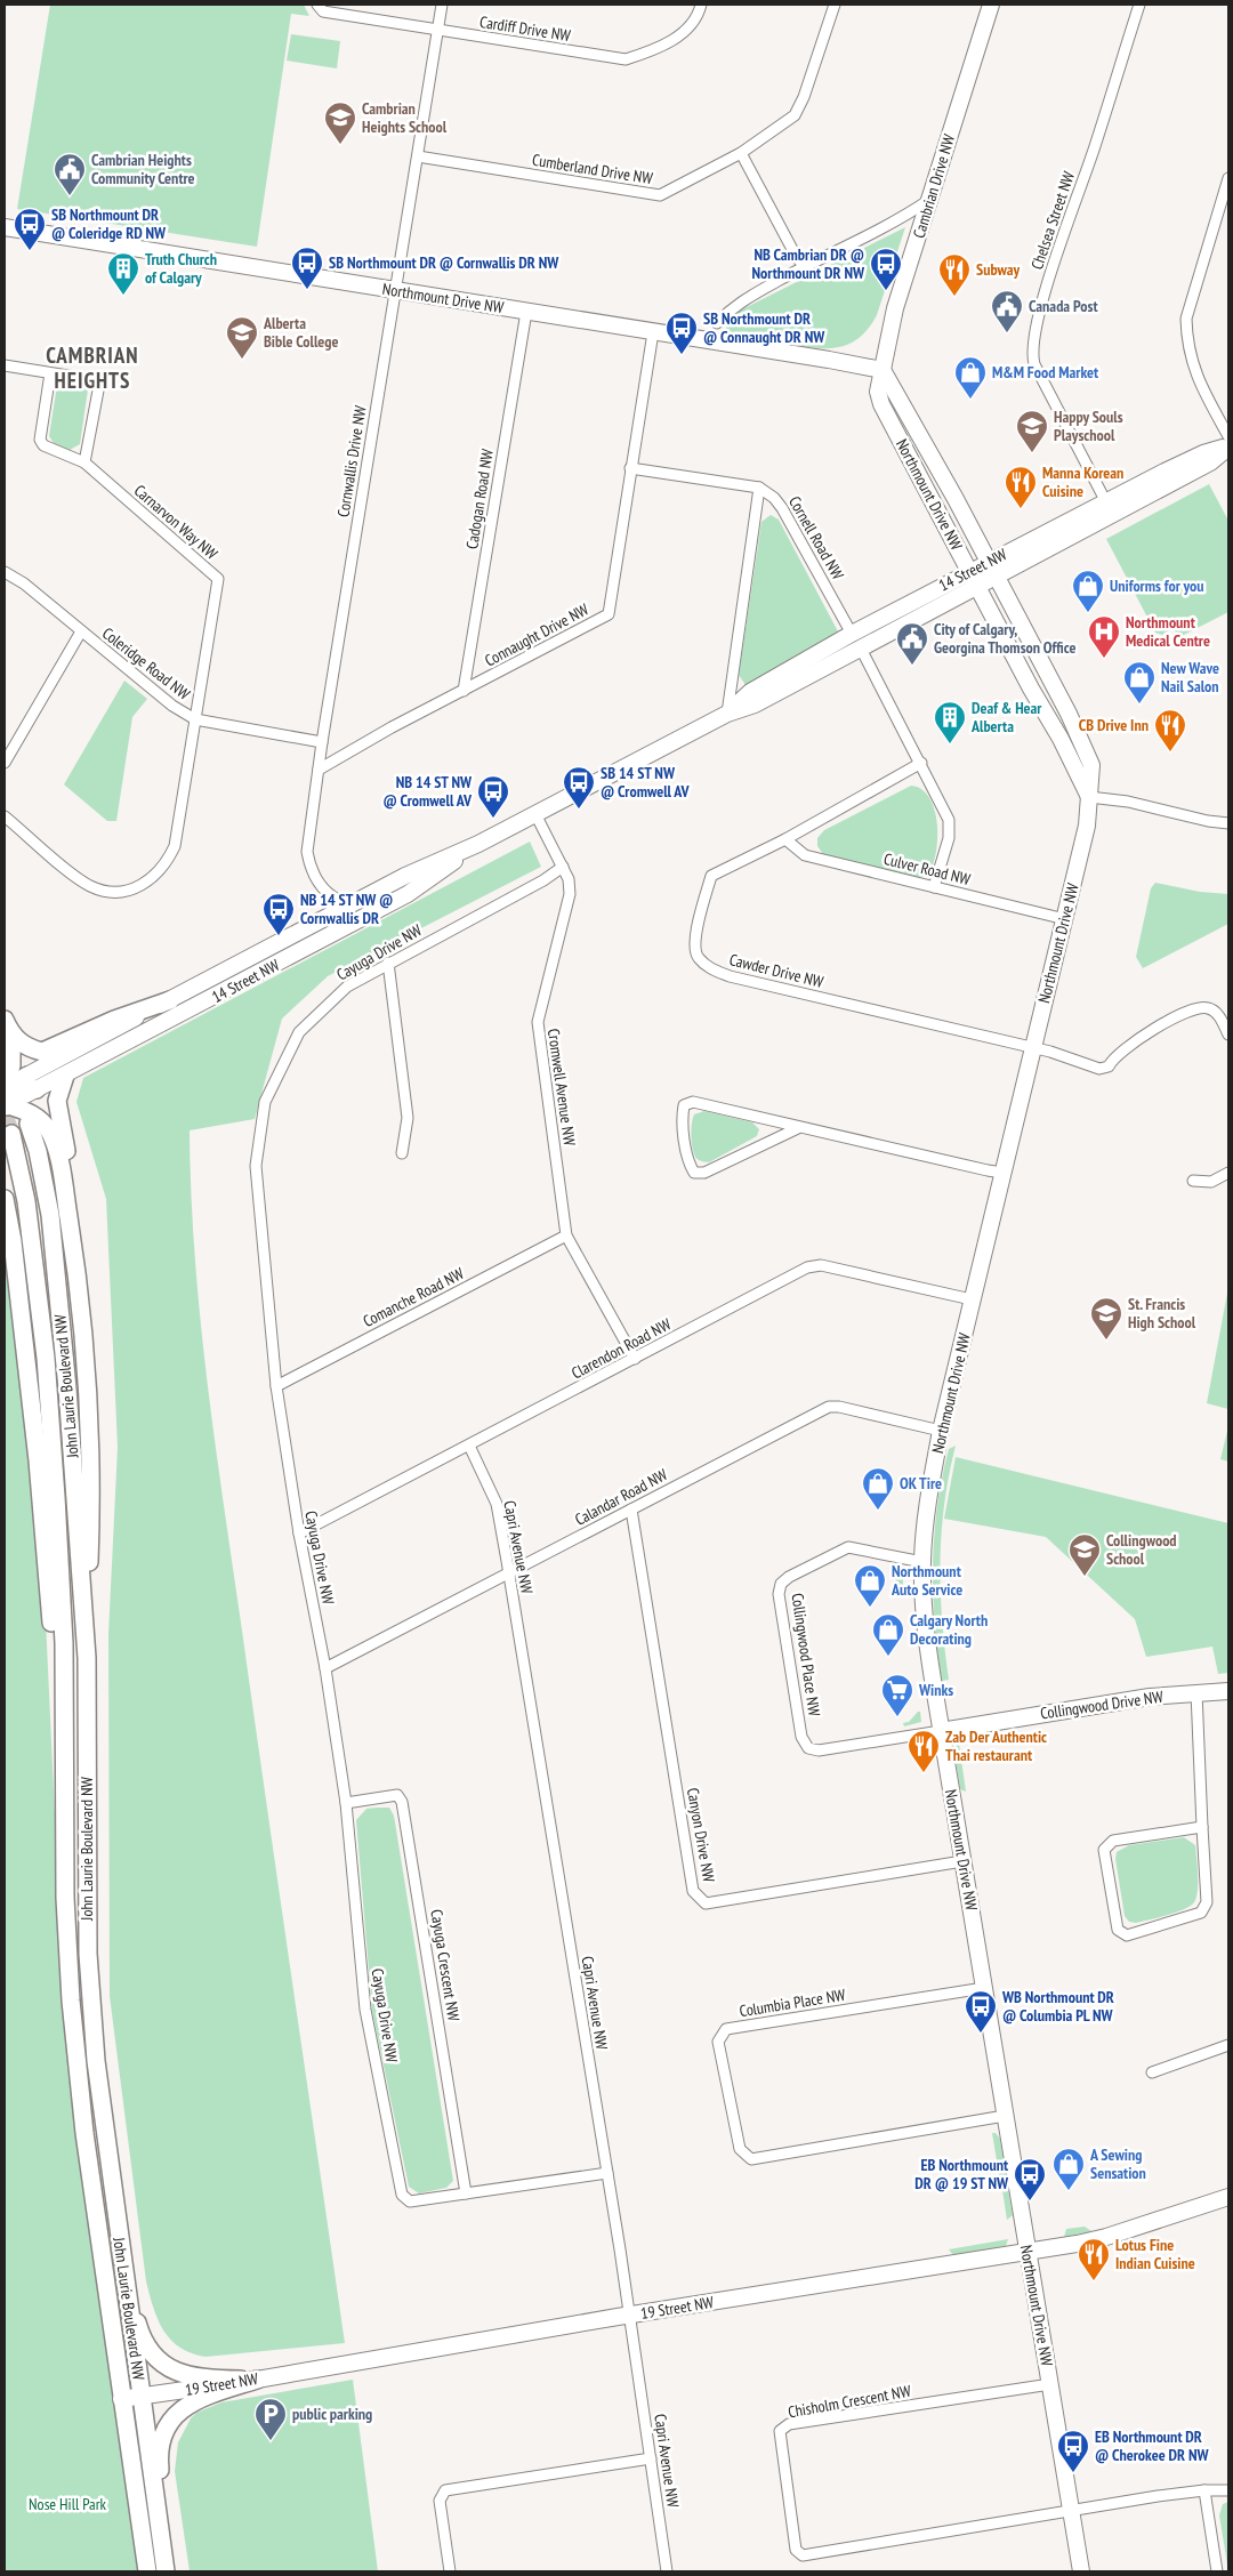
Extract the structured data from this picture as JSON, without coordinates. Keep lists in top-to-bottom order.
{
  "streets": {
    "main road": ["John Laurie Boulevard NW"],
    "street": [
      "Cardiff Drive NW",
      "Cumberland Drive NW",
      "Cambrian Drive NW",
      "Chelsea Street NW",
      "Northmount Drive NW",
      "Cornwallis Drive NW",
      "Cadogan Road NW",
      "Carnarvon Way NW",
      "Cornell Road NW",
      "14 Street NW",
      "Connaught Drive NW",
      "Coleridge Road NW",
      "Culver Road NW",
      "Cayuga Drive NW",
      "Cawder Drive NW",
      "Cromwell Avenue NW",
      "Comanche Road NW",
      "Clarendon Road NW",
      "Calandar Road NW",
      "Capri Avenue NW",
      "Collingwood Place NW",
      "Collingwood Drive NW",
      "Canyon Drive NW",
      "Cayuga Crescent NW",
      "Columbia Place NW",
      "19 Street NW",
      "Chisholm Crescent NW"
    ]
  },
  "crossings": [
    ["Cardiff Drive NW", "Cornwallis Drive NW"],
    ["Cumberland Drive NW", "Cornwallis Drive NW"],
    ["Cambrian Drive NW", "Northmount Drive NW"],
    ["Chelsea Street NW", "14 Street NW"],
    ["Northmount Drive NW", "Cornwallis Drive NW"],
    ["Northmount Drive NW", "Cadogan Road NW"],
    ["Northmount Drive NW", "14 Street NW"],
    ["Northmount Drive NW", "Connaught Drive NW"],
    ["Northmount Drive NW", "Culver Road NW"],
    ["Northmount Drive NW", "Cawder Drive NW"],
    ["Northmount Drive NW", "Clarendon Road NW"],
    ["Northmount Drive NW", "Calandar Road NW"],
    ["Northmount Drive NW", "Collingwood Place NW"],
    ["Northmount Drive NW", "Collingwood Drive NW"],
    ["Northmount Drive NW", "Canyon Drive NW"],
    ["Northmount Drive NW", "Columbia Place NW"],
    ["Northmount Drive NW", "19 Street NW"],
    ["Northmount Drive NW", "Chisholm Crescent NW"],
    ["Cornwallis Drive NW", "14 Street NW"],
    ["Cornwallis Drive NW", "Connaught Drive NW"],
    ["Cornwallis Drive NW", "Coleridge Road NW"],
    ["Cadogan Road NW", "Connaught Drive NW"],
    ["Carnarvon Way NW", "Coleridge Road NW"],
    ["Cornell Road NW", "14 Street NW"],
    ["14 Street NW", "Cromwell Avenue NW"],
    ["Culver Road NW", "Cawder Drive NW"],
    ["Cayuga Drive NW", "Cromwell Avenue NW"],
    ["Cayuga Drive NW", "Comanche Road NW"],
    ["Cayuga Drive NW", "Clarendon Road NW"],
    ["Cayuga Drive NW", "Calandar Road NW"],
    ["Cayuga Drive NW", "Capri Avenue NW"],
    ["Cayuga Drive NW", "Cayuga Crescent NW"],
    ["Cromwell Avenue NW", "Comanche Road NW"],
    ["Cromwell Avenue NW", "Clarendon Road NW"],
    ["Clarendon Road NW", "Capri Avenue NW"],
    ["John Laurie Boulevard NW", "19 Street NW"],
    ["Calandar Road NW", "Capri Avenue NW"],
    ["Calandar Road NW", "Canyon Drive NW"],
    ["Capri Avenue NW", "19 Street NW"],
    ["Collingwood Place NW", "Collingwood Drive NW"]
  ],
  "districts": ["CAMBRIAN HEIGHTS"],
  "parks": ["Nose Hill Park"],
  "places": {
    "school or university": [
      "Cambrian Heights School",
      "Alberta Bible College",
      "Happy Souls Playschool",
      "St. Francis High School",
      "Collingwood School"
    ],
    "public building": ["Cambrian Heights Community Centre", "Canada Post", "City of Calgary, Georgina Thomson Office"],
    "bus stop": [
      "SB Northmount DR @ Coleridge RD NW",
      "SB Northmount DR @ Cornwallis DR NW",
      "NB Cambrian DR @ Northmount DR NW",
      "SB Northmount DR @ Connaught DR NW",
      "SB 14 ST NW @ Cromwell AV",
      "NB 14 ST NW @ Cromwell AV",
      "NB 14 ST NW @ Cornwallis DR",
      "WB Northmount DR @ Columbia PL NW",
      "EB Northmount DR @ 19 ST NW",
      "EB Northmount DR @ Cherokee DR NW"
    ],
    "building": ["Truth Church of Calgary", "Deaf & Hear Alberta"],
    "restaurant": [
      "Subway",
      "Manna Korean Cuisine",
      "CB Drive Inn",
      "Zab Der Authentic Thai restaurant",
      "Lotus Fine Indian Cuisine"
    ],
    "shop": [
      "M&M Food Market",
      "Uniforms for you",
      "New Wave Nail Salon",
      "OK Tire",
      "Northmount Auto Service",
      "Calgary North Decorating",
      "A Sewing Sensation"
    ],
    "hospital": ["Northmount Medical Centre"],
    "supermarket": ["Winks"],
    "parking": ["public parking"]
  }
}
